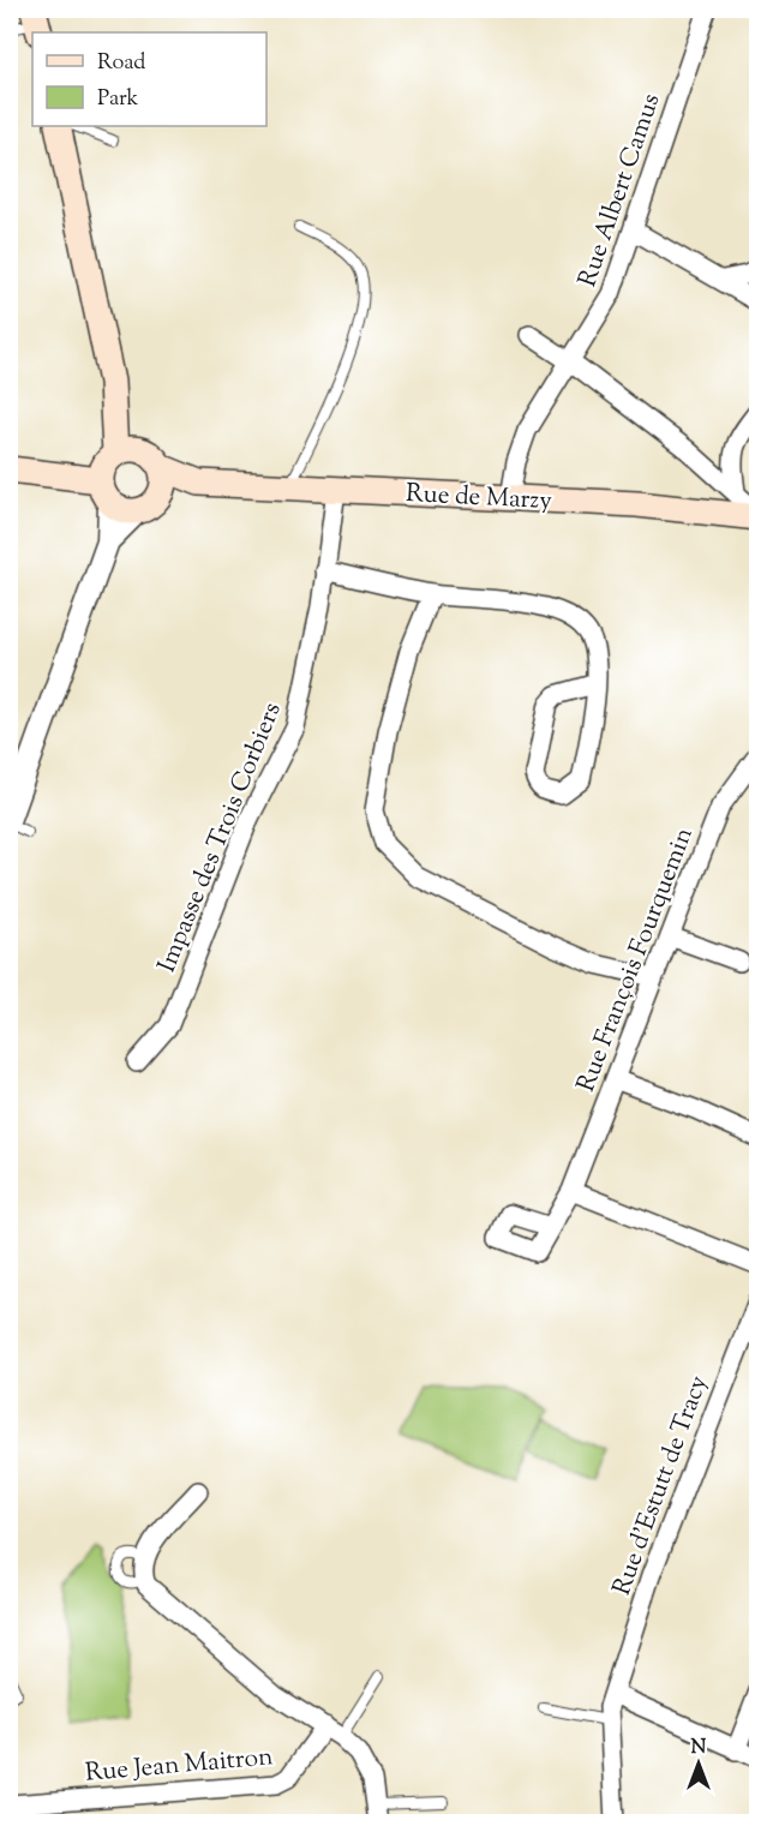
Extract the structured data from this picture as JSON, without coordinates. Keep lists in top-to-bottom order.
{
  "streets": {
    "main road": ["Rue de Marzy"],
    "street": [
      "Rue Albert Camus",
      "Impasse des Trois Corbiers",
      "Rue François Fourquemin",
      "Rue d'Estutt de Tracy",
      "Rue Jean Maitron"
    ]
  },
  "crossings": [
    ["Rue Albert Camus", "Rue de Marzy"],
    ["Rue de Marzy", "Impasse des Trois Corbiers"]
  ],
  "legend": ["Road", "Park"],
  "north": "top"
}
